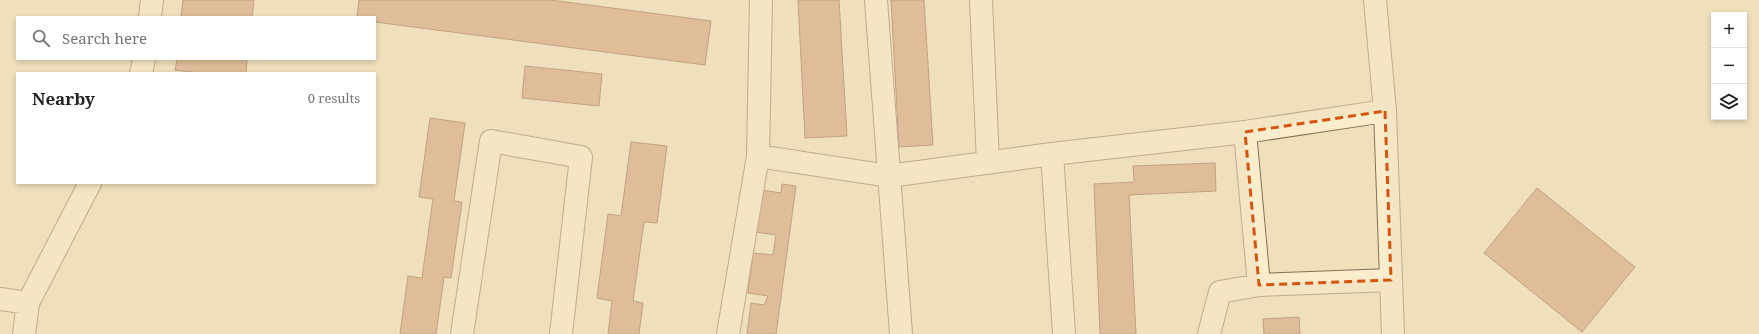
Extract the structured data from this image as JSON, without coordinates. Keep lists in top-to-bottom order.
{
  "page": {
    "map_buttons": ["+", "−"],
    "search": "Search here",
    "heading": ["Nearby", "0 results"]
  }
}
